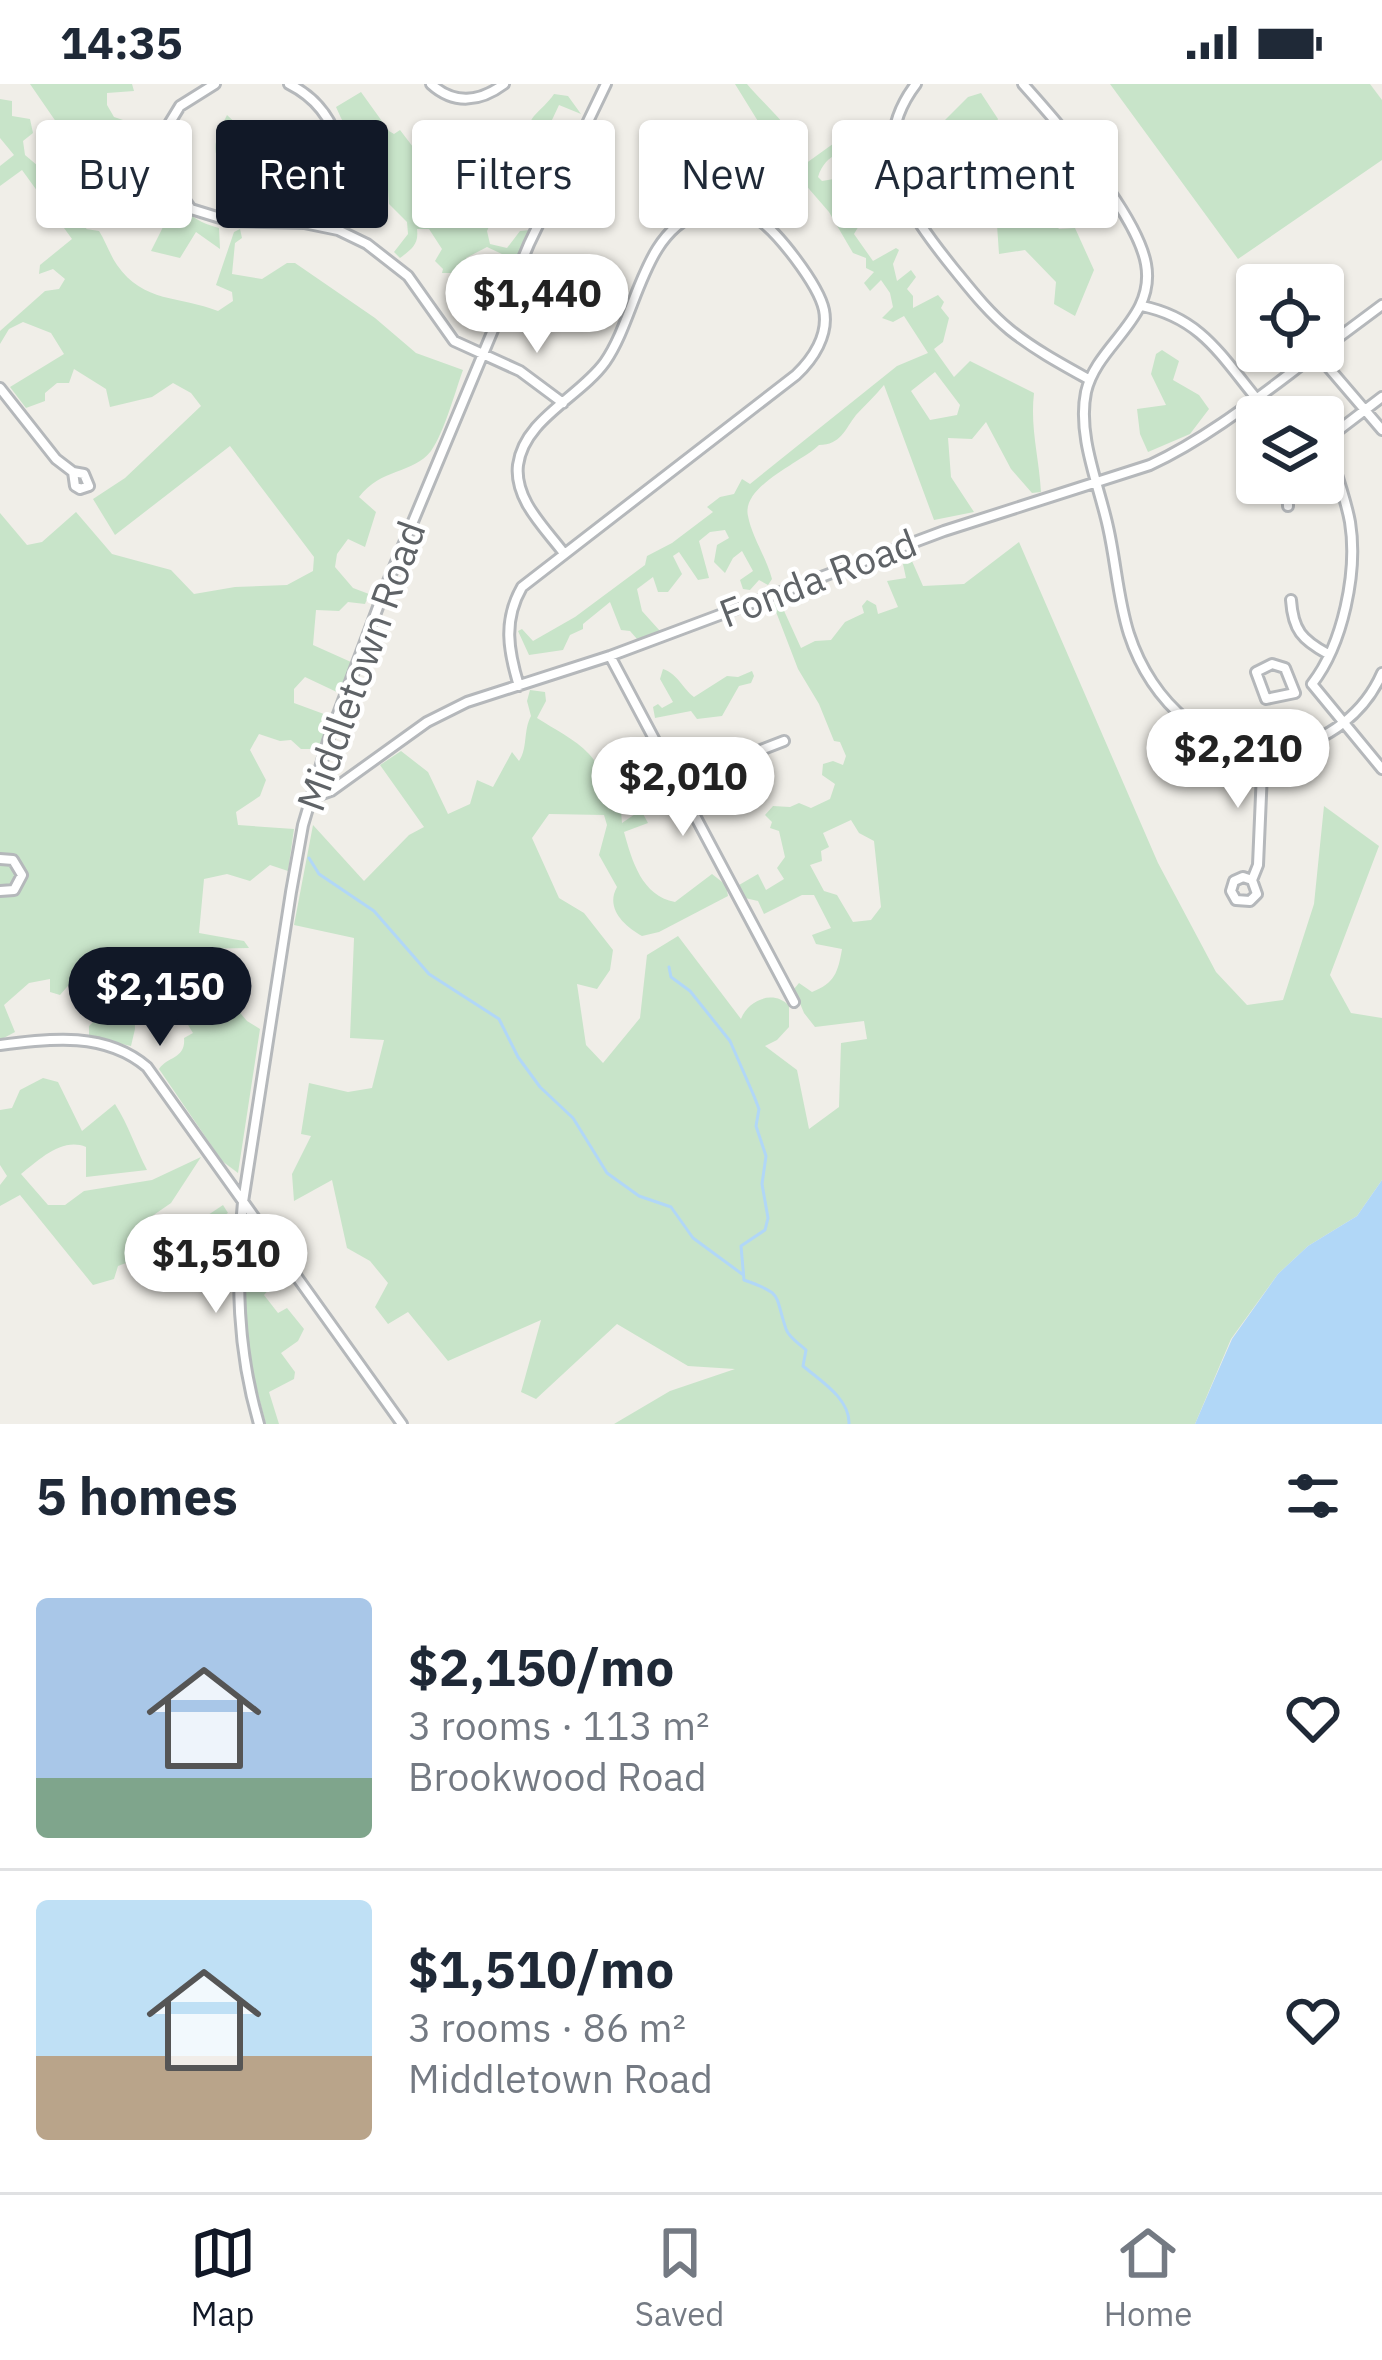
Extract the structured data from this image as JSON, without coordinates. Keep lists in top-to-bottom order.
{
  "streets": {
    "street": ["Fonda Road", "Middletown Road"]
  },
  "crossings": [
    ["Fonda Road", "Middletown Road"]
  ],
  "page": {
    "status": "14:35",
    "chip": [
      "Buy",
      "Rent",
      "Filters",
      "New",
      "Apartment"
    ],
    "price": [
      "$1,440",
      "$2,210",
      "$2,010",
      "$2,150",
      "$1,510"
    ],
    "heading": "5 homes",
    "list": [
      {
        "name": "$2,150/mo",
        "note": "3 rooms · 113 m² · Brookwood Road"
      },
      {
        "name": "$1,510/mo",
        "note": "3 rooms · 86 m² · Middletown Road"
      }
    ],
    "tabs": ["Map", "Saved", "Home"]
  }
}
